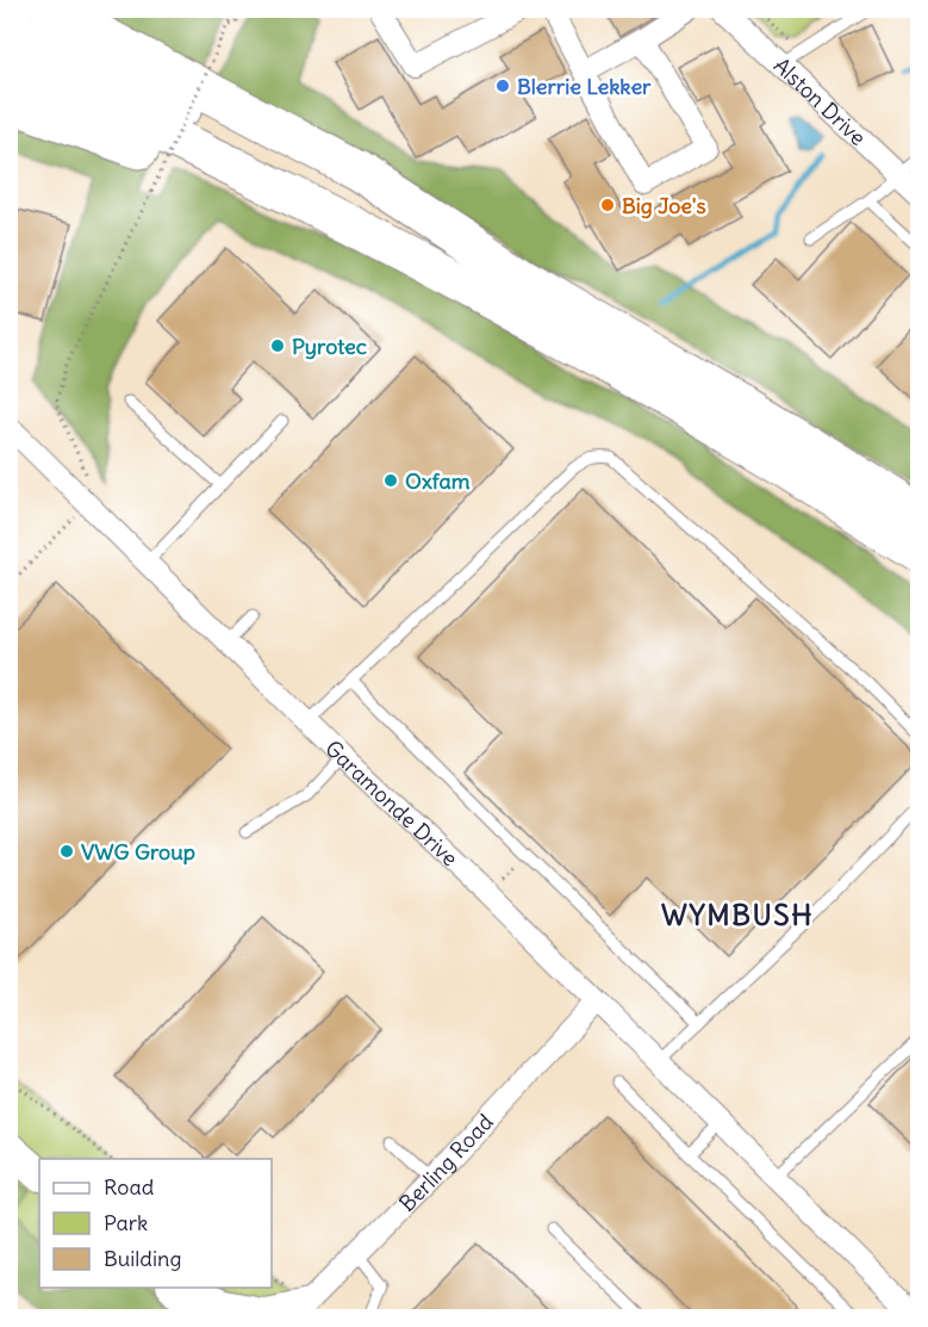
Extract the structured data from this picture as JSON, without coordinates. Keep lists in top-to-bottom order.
{
  "streets": {
    "street": ["Alston Drive", "Garamonde Drive", "Berling Road"]
  },
  "crossings": [
    ["Garamonde Drive", "Berling Road"]
  ],
  "districts": ["WYMBUSH"],
  "places": [
    "Blerrie Lekker",
    "Big Joe's",
    "Pyrotec",
    "Oxfam",
    "VWG Group"
  ],
  "legend": ["Road", "Park", "Building"]
}
